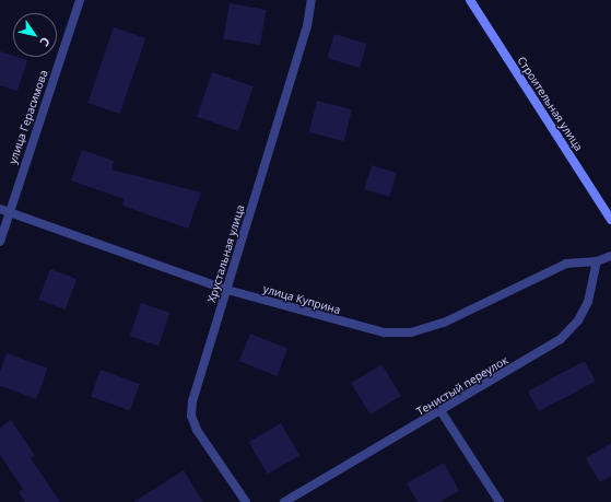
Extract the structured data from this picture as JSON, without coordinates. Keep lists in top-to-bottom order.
{
  "streets": {
    "main road": ["Строительная улица"],
    "street": [
      "улица Герасимова",
      "Хрустальная улица",
      "улица Куприна",
      "Тенистый переулок"
    ]
  },
  "crossings": [
    ["улица Герасимова", "улица Куприна"],
    ["Хрустальная улица", "улица Куприна"],
    ["улица Куприна", "Тенистый переулок"]
  ],
  "north": "bottom right"
}
